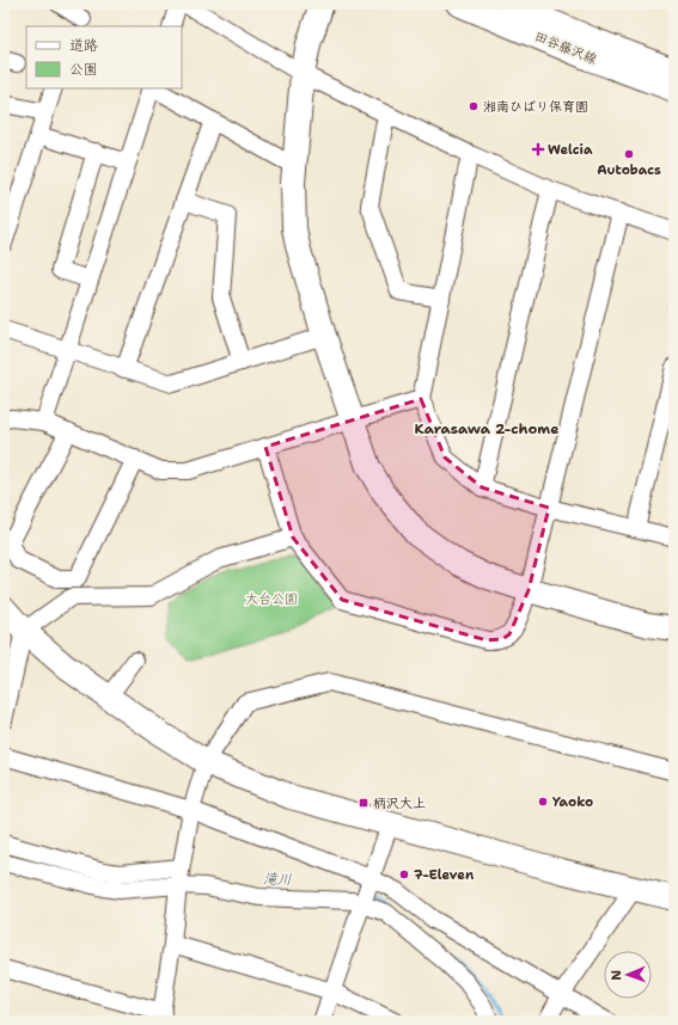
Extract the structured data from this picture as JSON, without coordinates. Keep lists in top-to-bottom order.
{
  "streets": {
    "street": ["田谷藤沢線"]
  },
  "districts": ["Karasawa 2-chome"],
  "water": ["滝川"],
  "parks": ["大台公園"],
  "places": {
    "other": [
      "湘南ひばり保育園",
      "Autobacs",
      "Yaoko",
      "7-Eleven"
    ],
    "health": ["Welcia"],
    "transit": ["柄沢大上"]
  },
  "legend": ["道路", "公園"],
  "north": "left"
}
